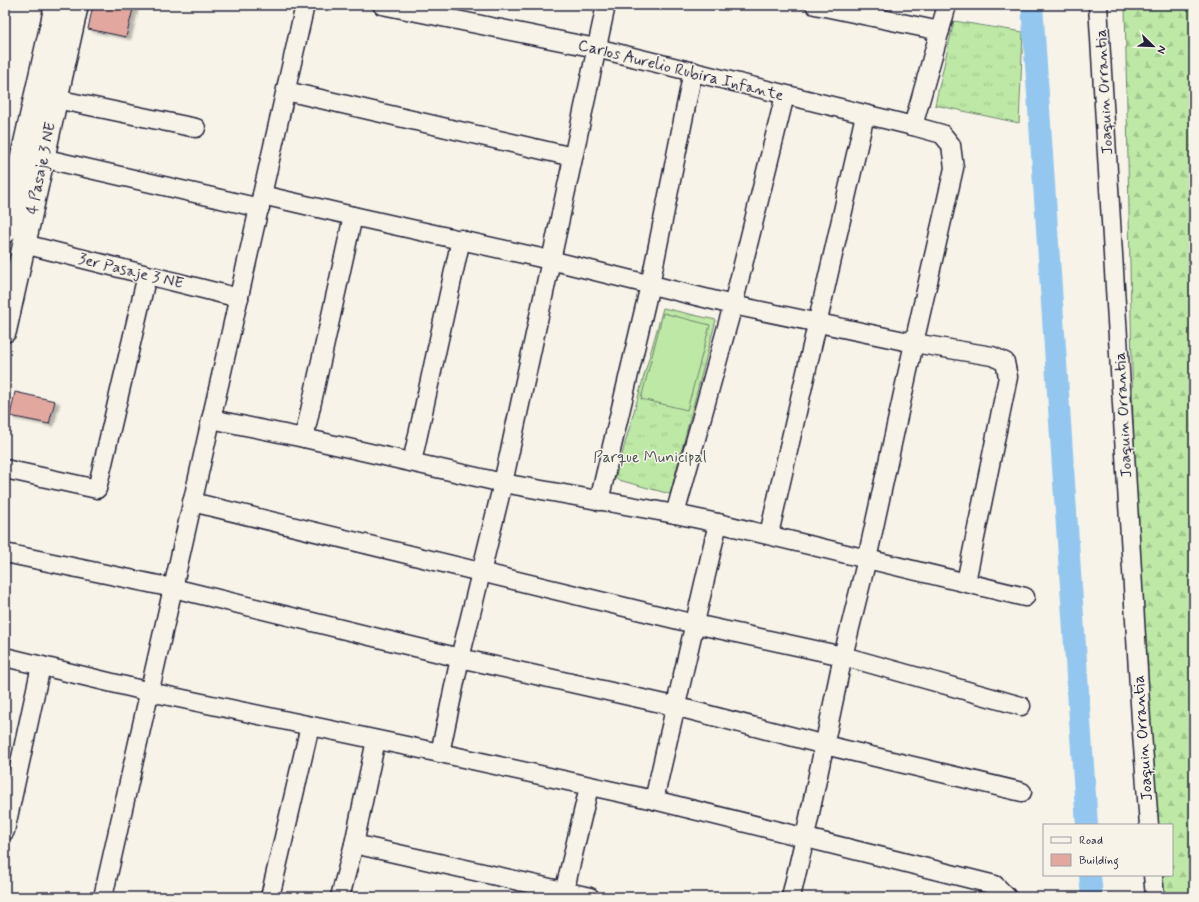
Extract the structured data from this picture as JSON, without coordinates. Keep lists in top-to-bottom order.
{
  "streets": {
    "street": [
      "Carlos Aurelio Rubira Infante",
      "Joaquin Orrantia",
      "4 Pasaje 3 NE",
      "3er Pasaje 3 NE"
    ]
  },
  "crossings": [
    ["4 Pasaje 3 NE", "3er Pasaje 3 NE"]
  ],
  "parks": ["Parque Municipal"],
  "legend": ["Road", "Building"],
  "north": "bottom right"
}
